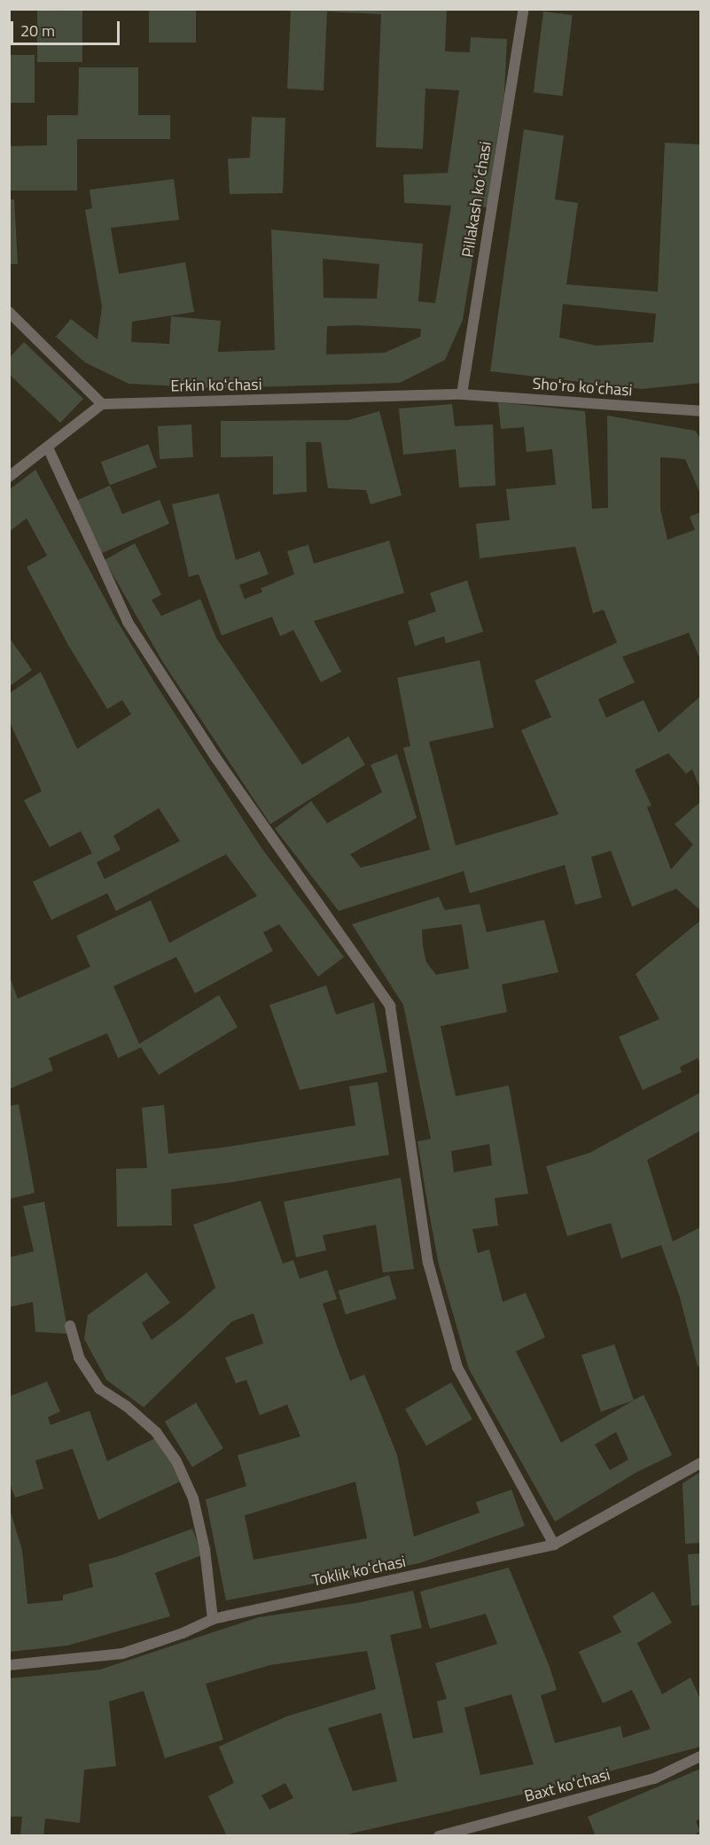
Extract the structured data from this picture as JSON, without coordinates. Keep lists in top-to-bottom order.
{
  "streets": {
    "street": [
      "Pillakash koʻchasi",
      "Erkin koʻchasi",
      "Shoʻro koʻchasi",
      "Toklik koʻchasi",
      "Baxt koʻchasi"
    ]
  },
  "crossings": [
    ["Pillakash koʻchasi", "Erkin koʻchasi"],
    ["Pillakash koʻchasi", "Shoʻro koʻchasi"],
    ["Erkin koʻchasi", "Shoʻro koʻchasi"]
  ],
  "scale_bar": "20 m"
}
